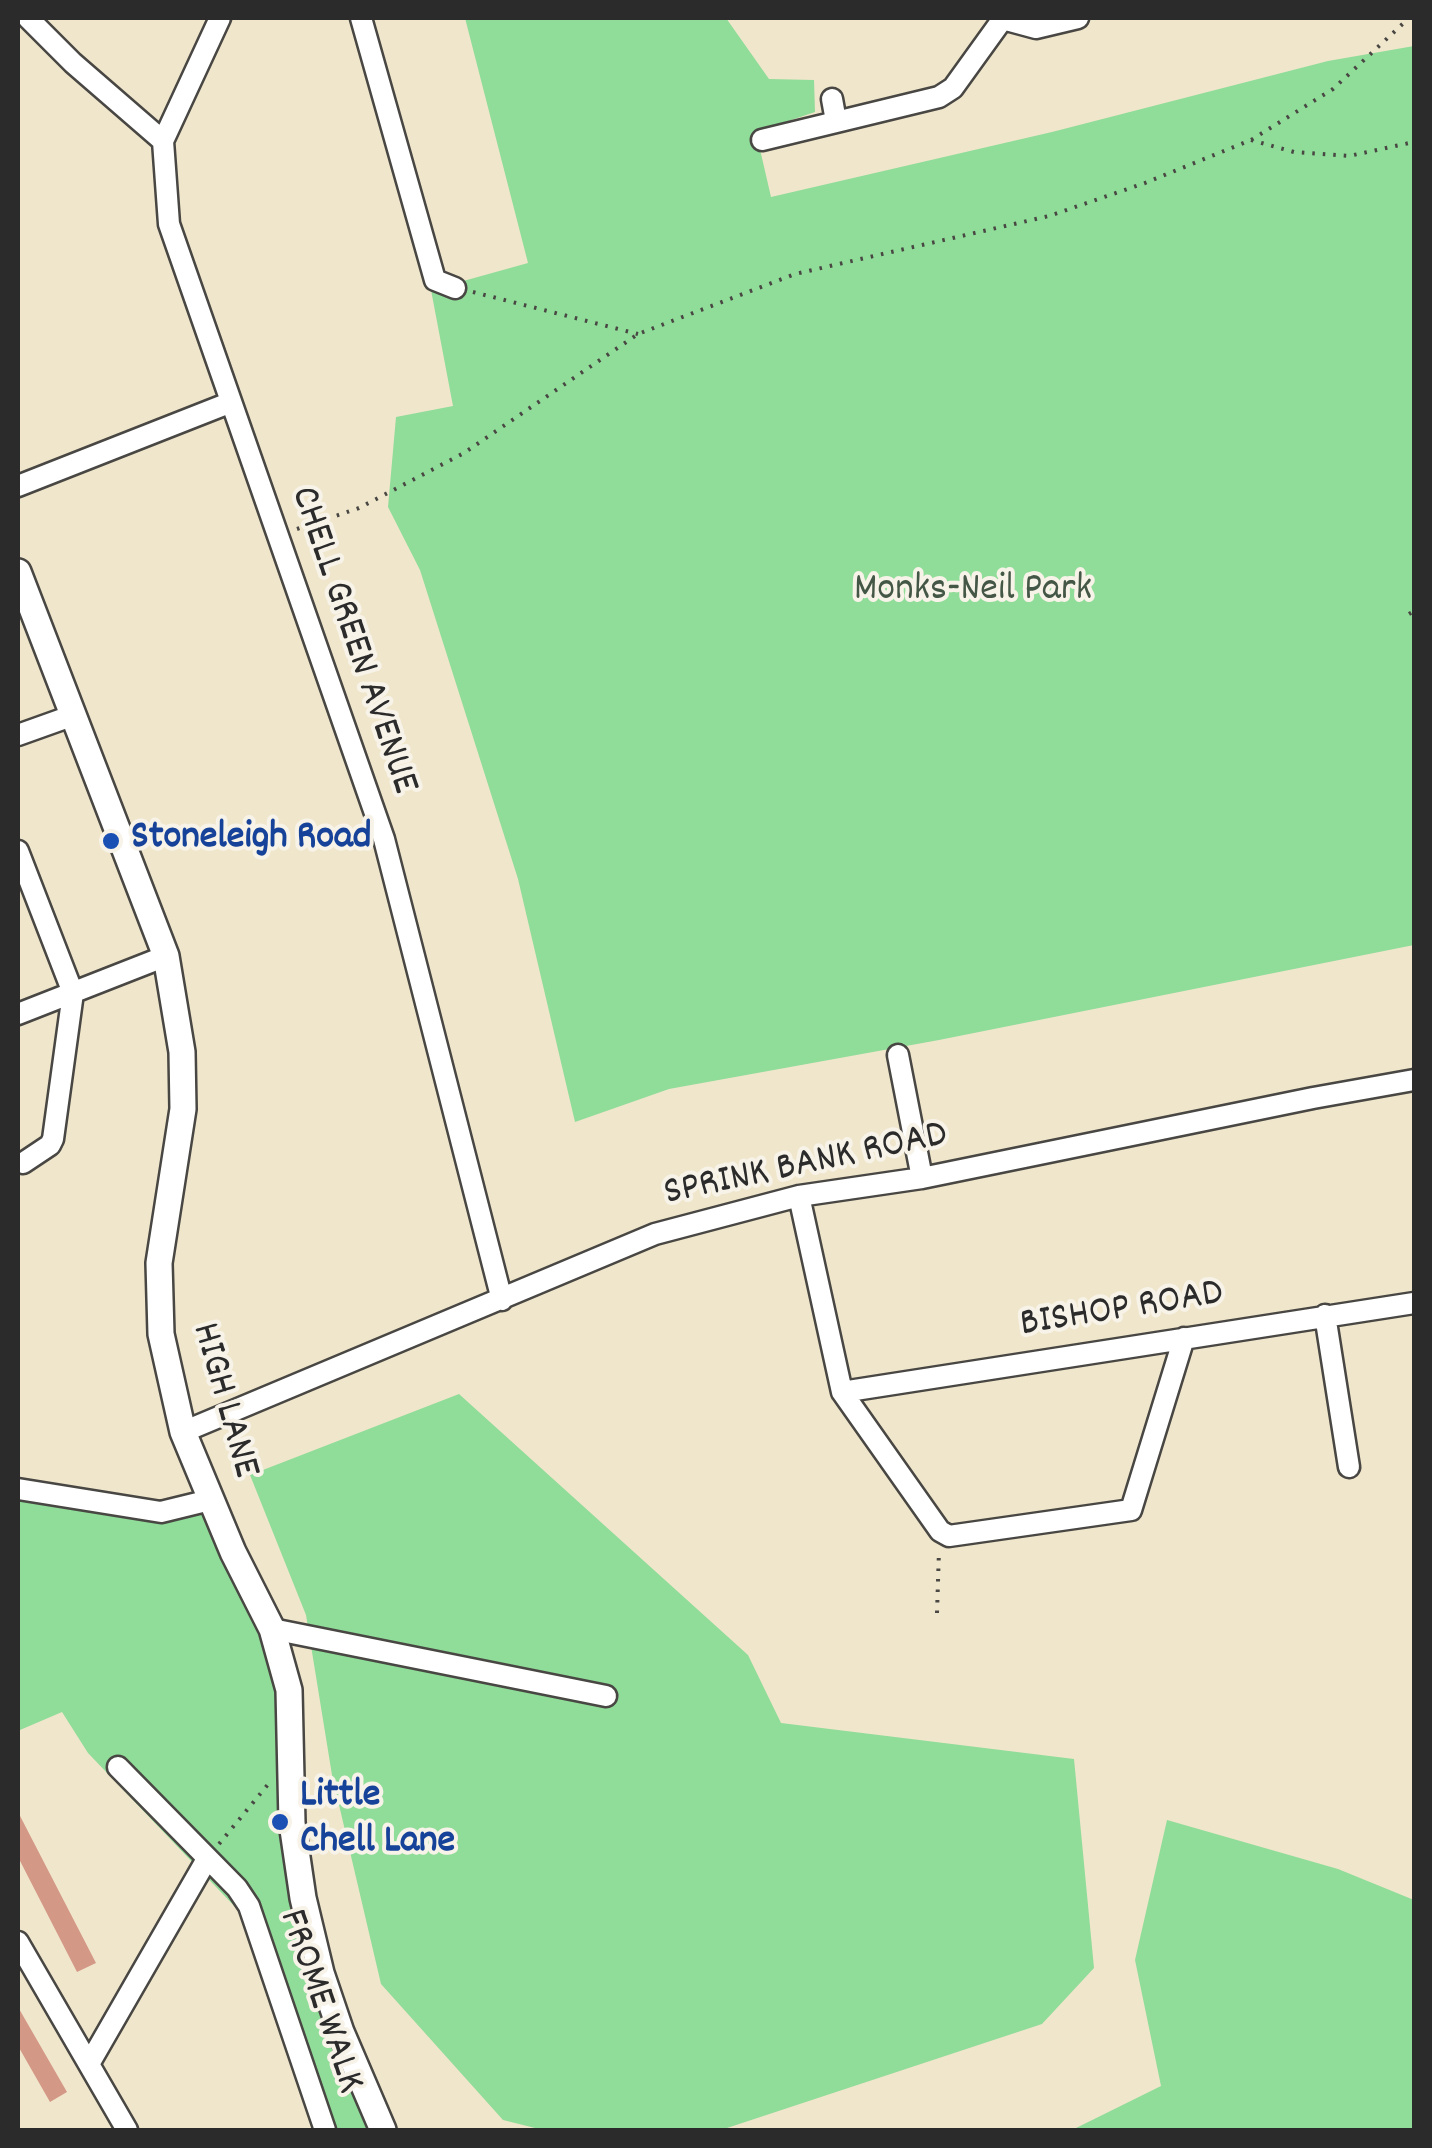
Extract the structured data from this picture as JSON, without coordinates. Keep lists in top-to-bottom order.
{
  "streets": {
    "main road": ["HIGH LANE"],
    "street": [
      "CHELL GREEN AVENUE",
      "SPRINK BANK ROAD",
      "BISHOP ROAD",
      "FROME WALK"
    ]
  },
  "crossings": [
    ["CHELL GREEN AVENUE", "SPRINK BANK ROAD"],
    ["SPRINK BANK ROAD", "HIGH LANE"]
  ],
  "parks": ["Monks-Neil Park"],
  "places": ["Stoneleigh Road", "Little Chell Lane"]
}
